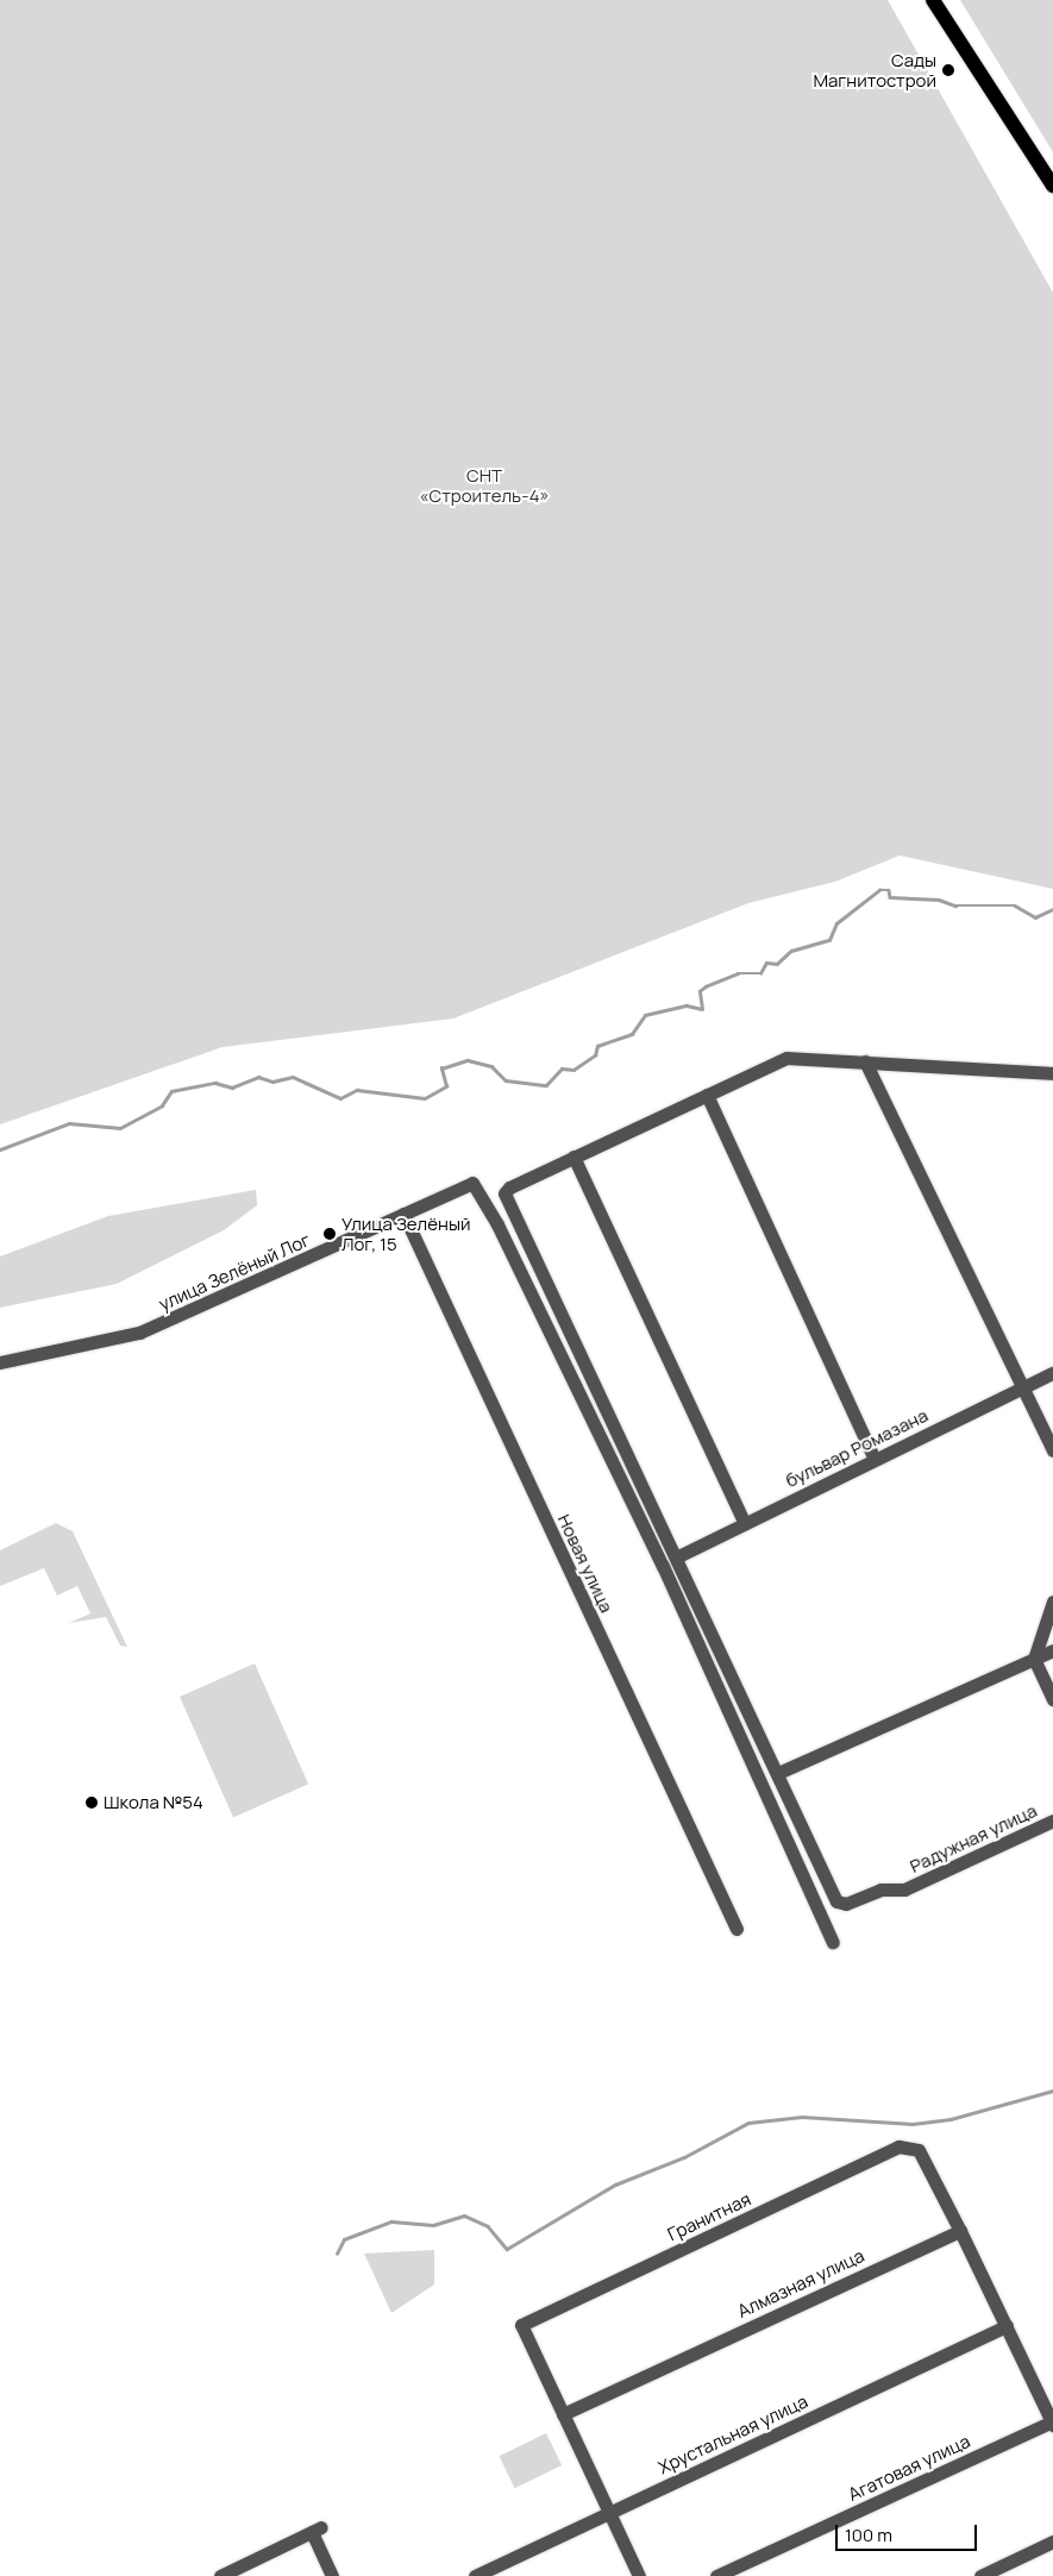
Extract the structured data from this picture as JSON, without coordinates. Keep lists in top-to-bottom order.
{
  "streets": {
    "street": [
      "улица Зелёный Лог",
      "бульвар Ромазана",
      "Новая улица",
      "Радужная улица",
      "Гранитная",
      "Алмазная улица",
      "Хрустальная улица",
      "Агатовая улица"
    ]
  },
  "crossings": [
    ["улица Зелёный Лог", "Новая улица"],
    ["Гранитная", "Алмазная улица"]
  ],
  "parks": ["СНТ «Строитель-4»"],
  "places": ["Сады Магнитострой", "Улица Зелёный Лог, 15", "Школа №54"],
  "scale_bar": "100 m"
}
